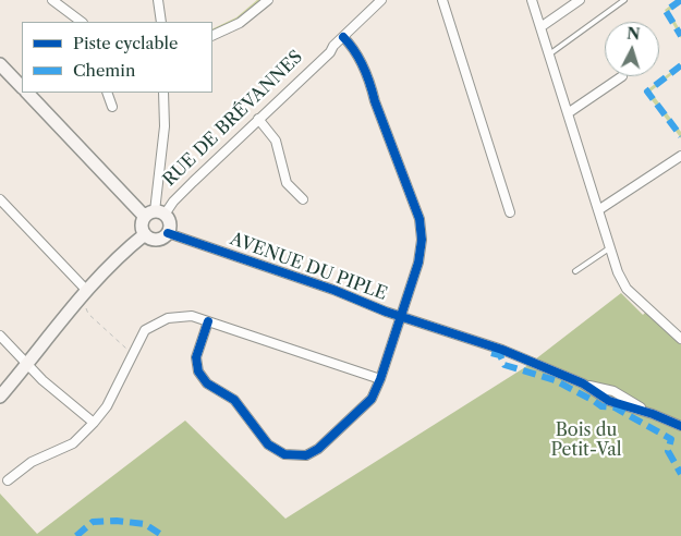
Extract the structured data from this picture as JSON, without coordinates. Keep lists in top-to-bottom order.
{
  "streets": {
    "street": ["RUE DE BRÉVANNES", "AVENUE DU PIPLE"]
  },
  "crossings": [
    ["RUE DE BRÉVANNES", "AVENUE DU PIPLE"]
  ],
  "parks": ["Bois du Petit-Val"],
  "legend": ["Piste cyclable", "Chemin"],
  "north": "top"
}
